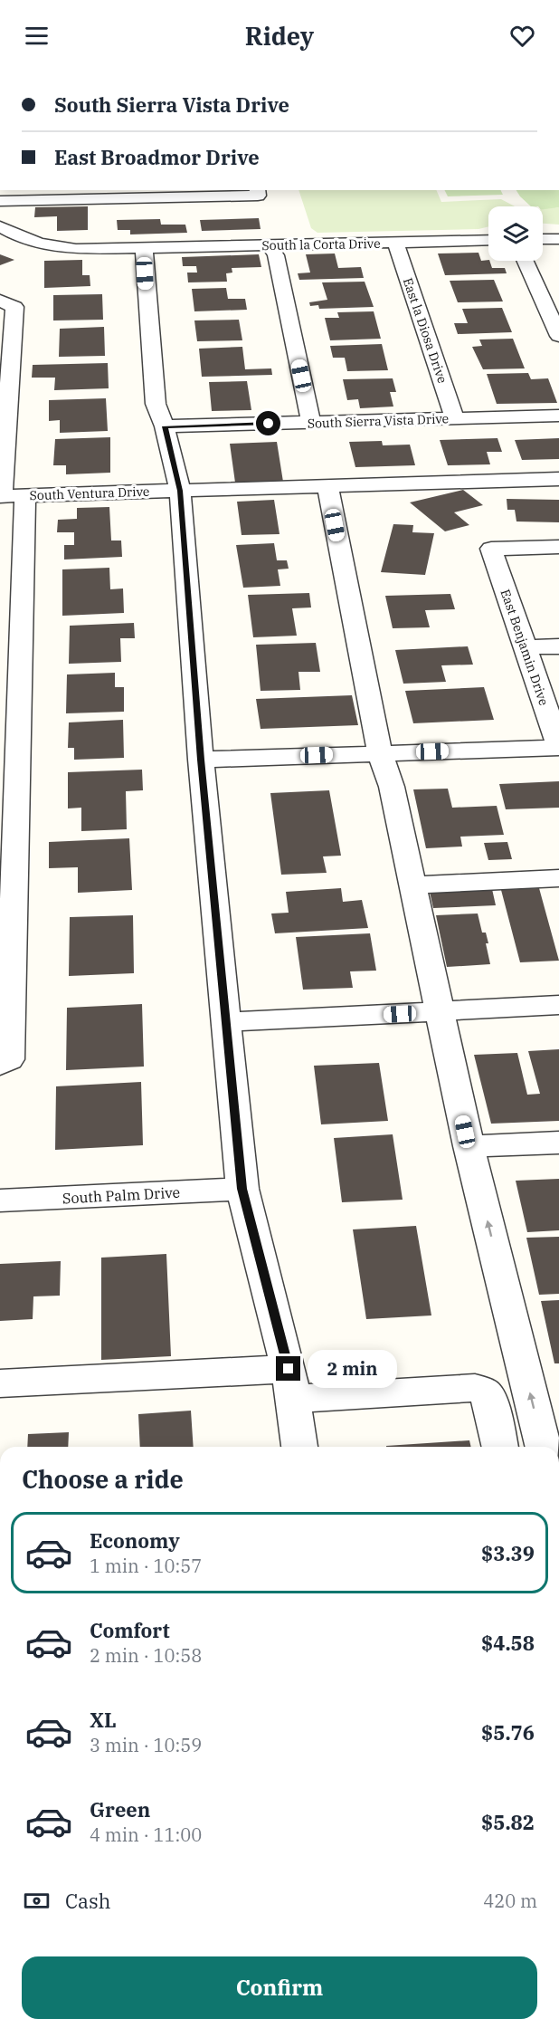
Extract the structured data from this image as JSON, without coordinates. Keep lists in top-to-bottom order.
{
  "streets": {
    "street": [
      "South la Corta Drive",
      "East la Diosa Drive",
      "South Sierra Vista Drive",
      "South Ventura Drive",
      "East Benjamin Drive",
      "South Palm Drive"
    ]
  },
  "crossings": [
    ["South la Corta Drive", "East la Diosa Drive"],
    ["East la Diosa Drive", "South Sierra Vista Drive"]
  ],
  "page": {
    "header": "Ridey",
    "banner": ["South Sierra Vista Drive", "East Broadmor Drive"],
    "bubble": "2 min",
    "heading": "Choose a ride",
    "list": [
      {
        "name": "Economy",
        "note": "1 min · 10:57",
        "value": "$3.39"
      },
      {
        "name": "Comfort",
        "note": "2 min · 10:58",
        "value": "$4.58"
      },
      {
        "name": "XL",
        "note": "3 min · 10:59",
        "value": "$5.76"
      },
      {
        "name": "Green",
        "note": "4 min · 11:00",
        "value": "$5.82"
      }
    ],
    "pay": ["Cash", "420 m"],
    "buttons": "Confirm"
  }
}
